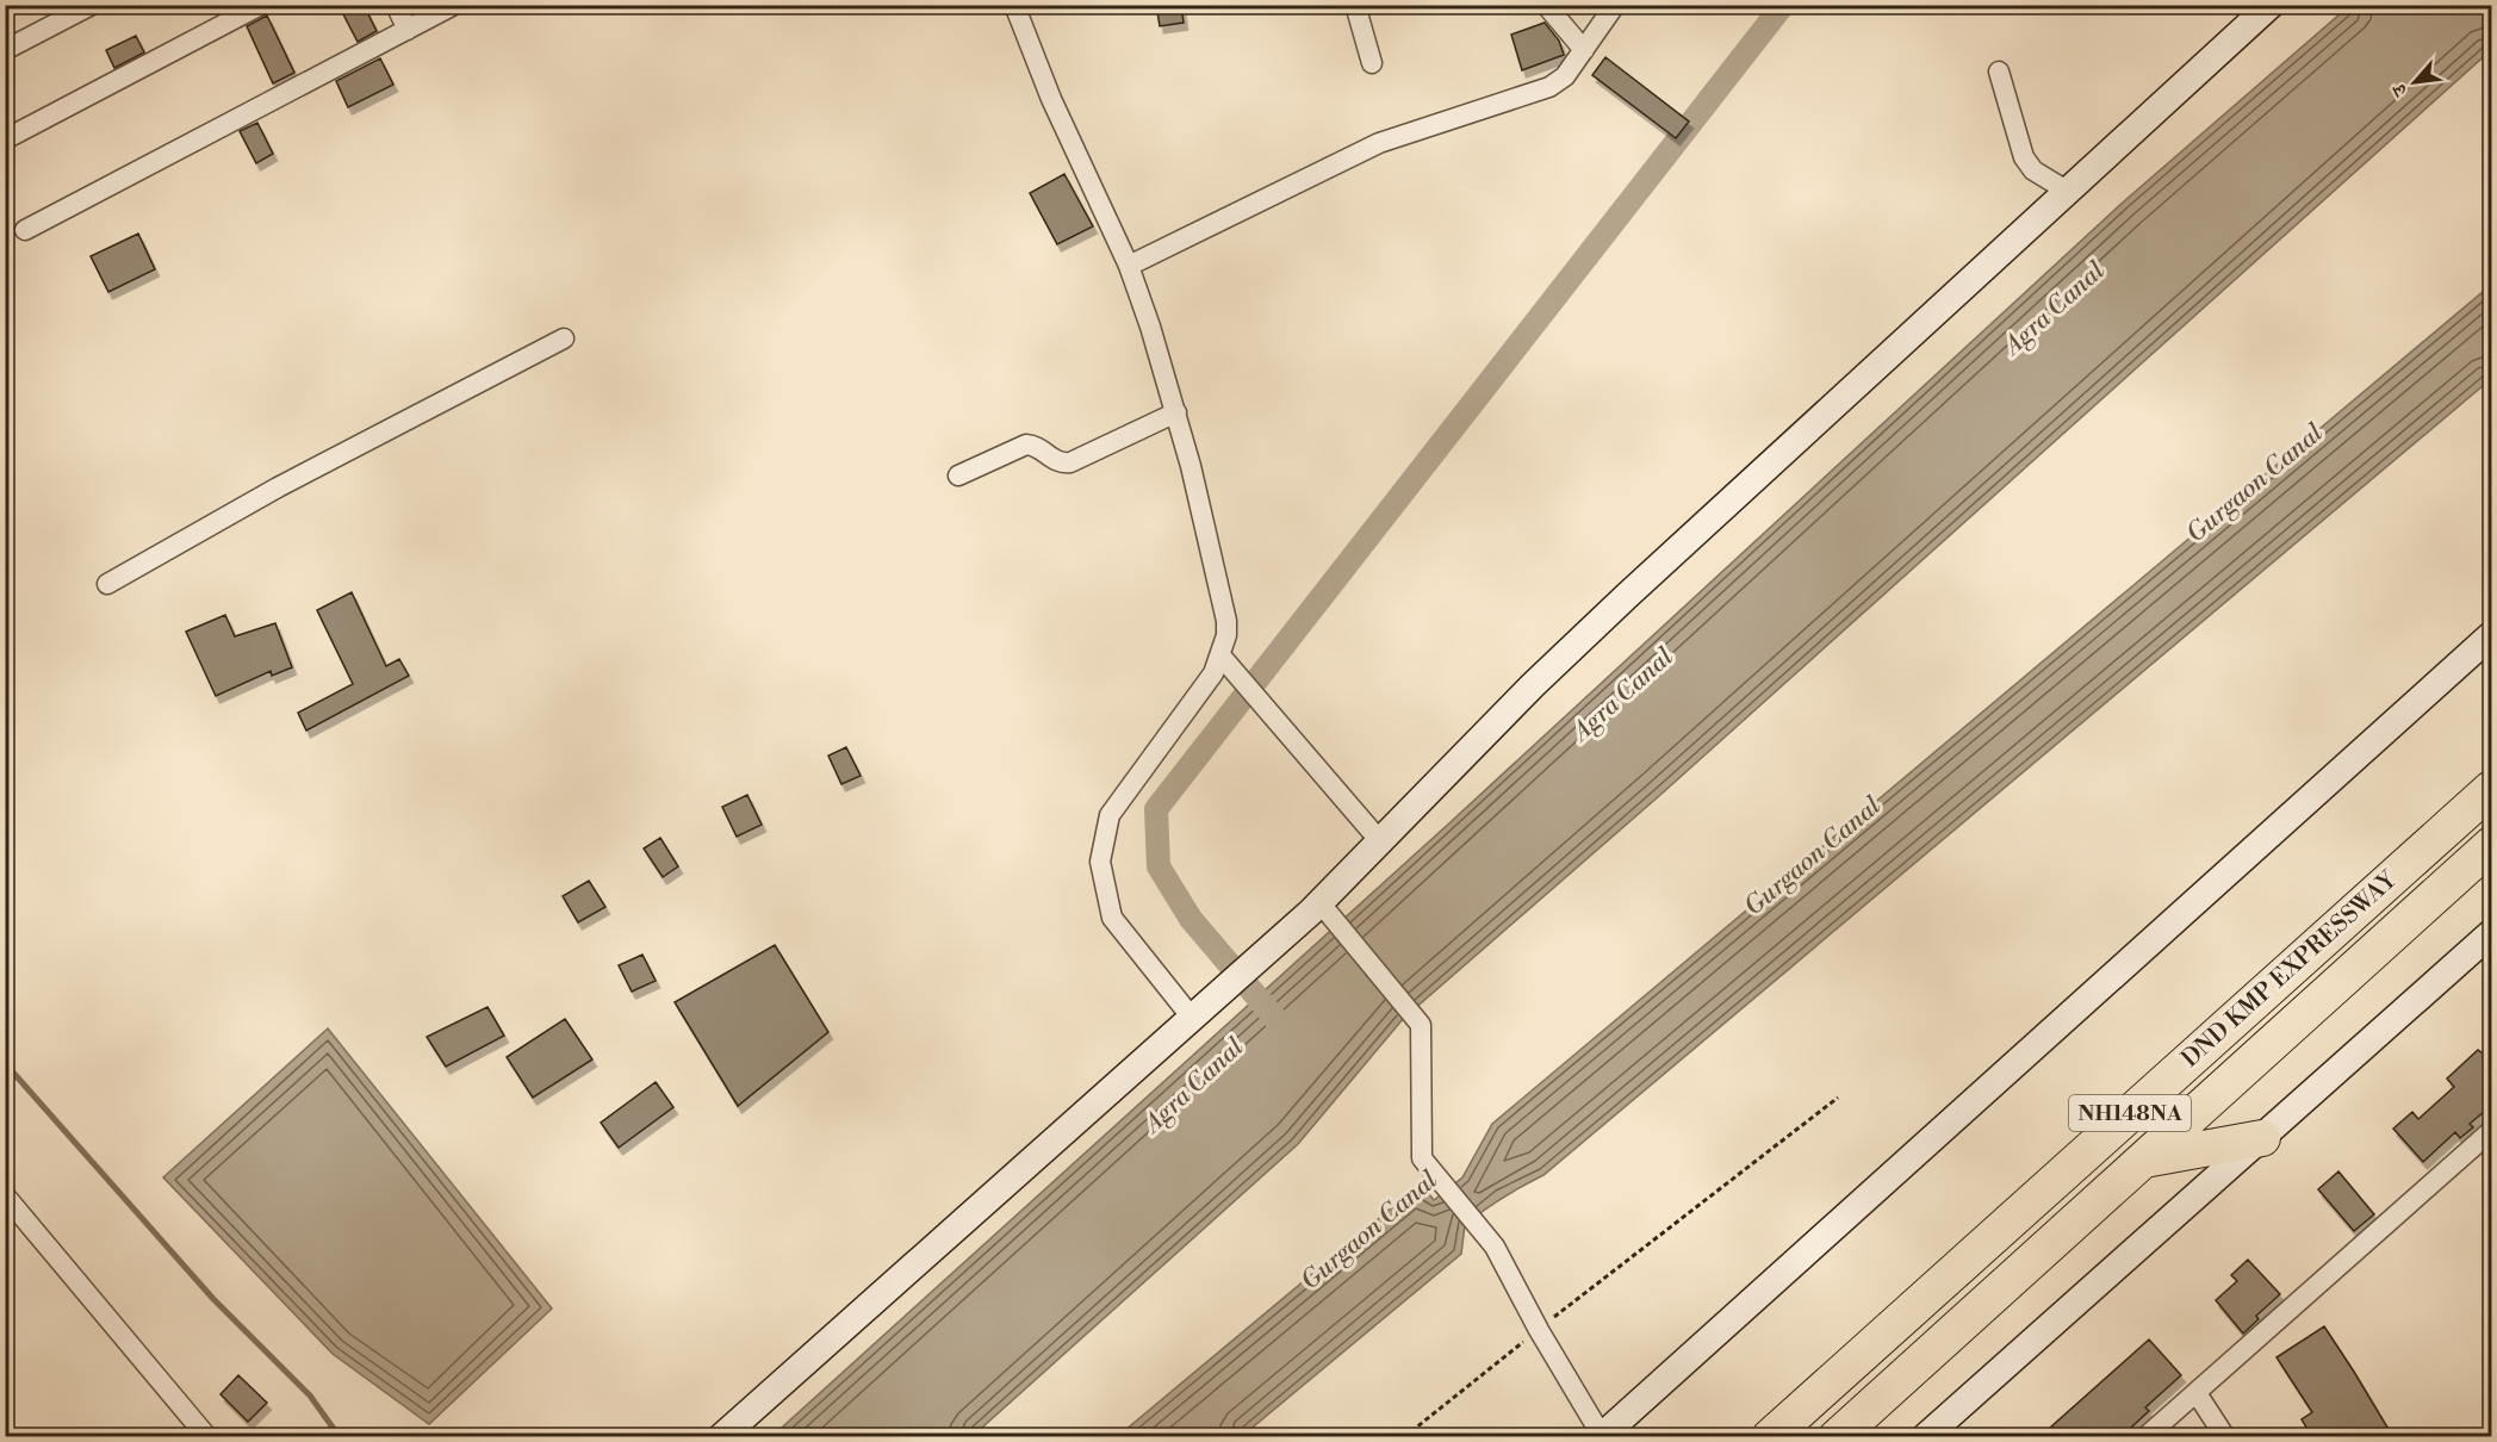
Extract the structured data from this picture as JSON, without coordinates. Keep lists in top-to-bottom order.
{
  "streets": {
    "highway": ["DND KMP EXPRESSWAY", "NH148NA"]
  },
  "water": ["Agra Canal", "Gurgaon Canal"],
  "north": "bottom left"
}
